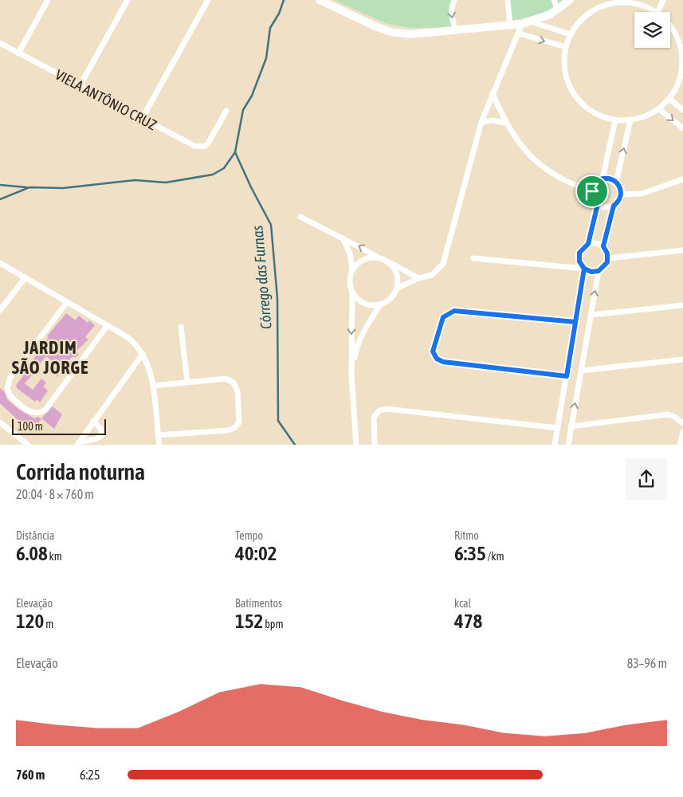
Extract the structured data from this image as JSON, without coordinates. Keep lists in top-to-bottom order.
{
  "streets": {
    "street": ["VIELA ANTÔNIO CRUZ"]
  },
  "districts": ["JARDIM SÃO JORGE"],
  "water": ["Córrego das Furnas"],
  "scale_bar": "100 m",
  "page": {
    "scale": "100 m",
    "heading": ["Corrida noturna", "20:04 · 8 × 760 m"],
    "stats": [
      ["Distância", "6.08 km"],
      ["Tempo", "40:02"],
      ["Ritmo", "6:35 /km"],
      ["Elevação", "120 m"],
      ["Batimentos", "152 bpm"],
      ["kcal", "478"]
    ],
    "chart": ["Elevação", "83–96 m"],
    "list": [
      {
        "name": "760 m",
        "note": "6:25"
      }
    ]
  }
}
